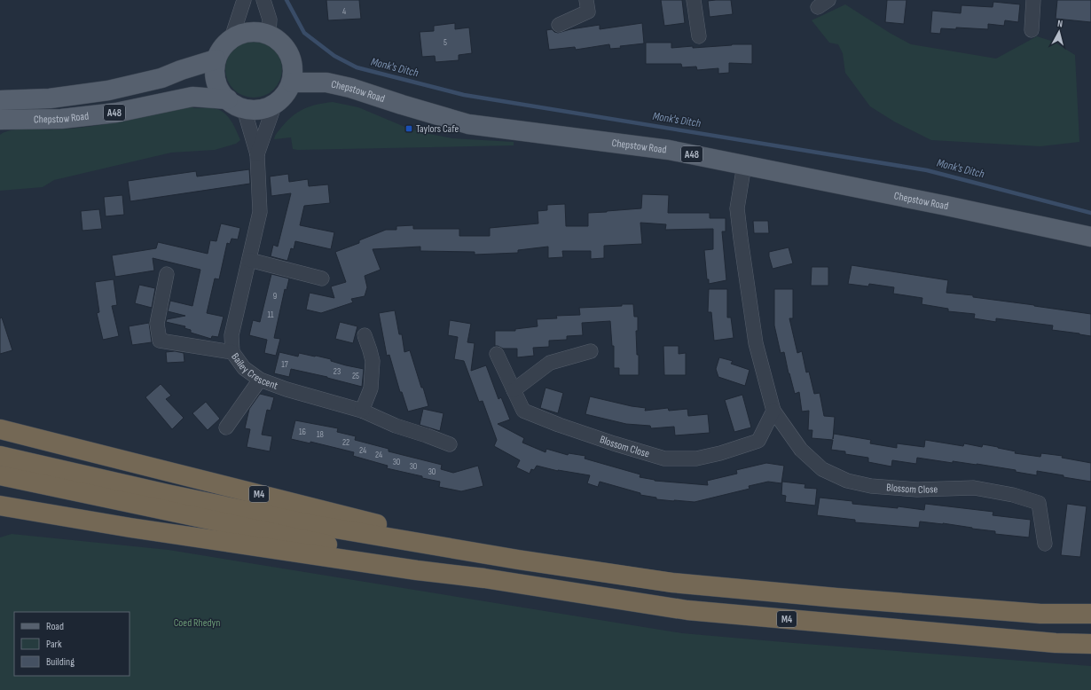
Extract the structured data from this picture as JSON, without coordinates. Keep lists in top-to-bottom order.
{
  "streets": {
    "highway": ["M4"],
    "main road": ["Chepstow Road", "A48"],
    "street": ["Bailey Crescent", "Blossom Close"]
  },
  "crossings": [
    ["Chepstow Road", "Bailey Crescent"],
    ["Chepstow Road", "Blossom Close"]
  ],
  "water": ["Monk's Ditch"],
  "parks": ["Coed Rhedyn"],
  "places": {
    "transit": ["Taylors Cafe"]
  },
  "house_numbers": [
    "4",
    "5",
    "9",
    "11",
    "17",
    "23",
    "25",
    "16",
    "18",
    "22",
    "24",
    "24",
    "30",
    "30",
    "30"
  ],
  "legend": ["Road", "Park", "Building"],
  "north": "top"
}
